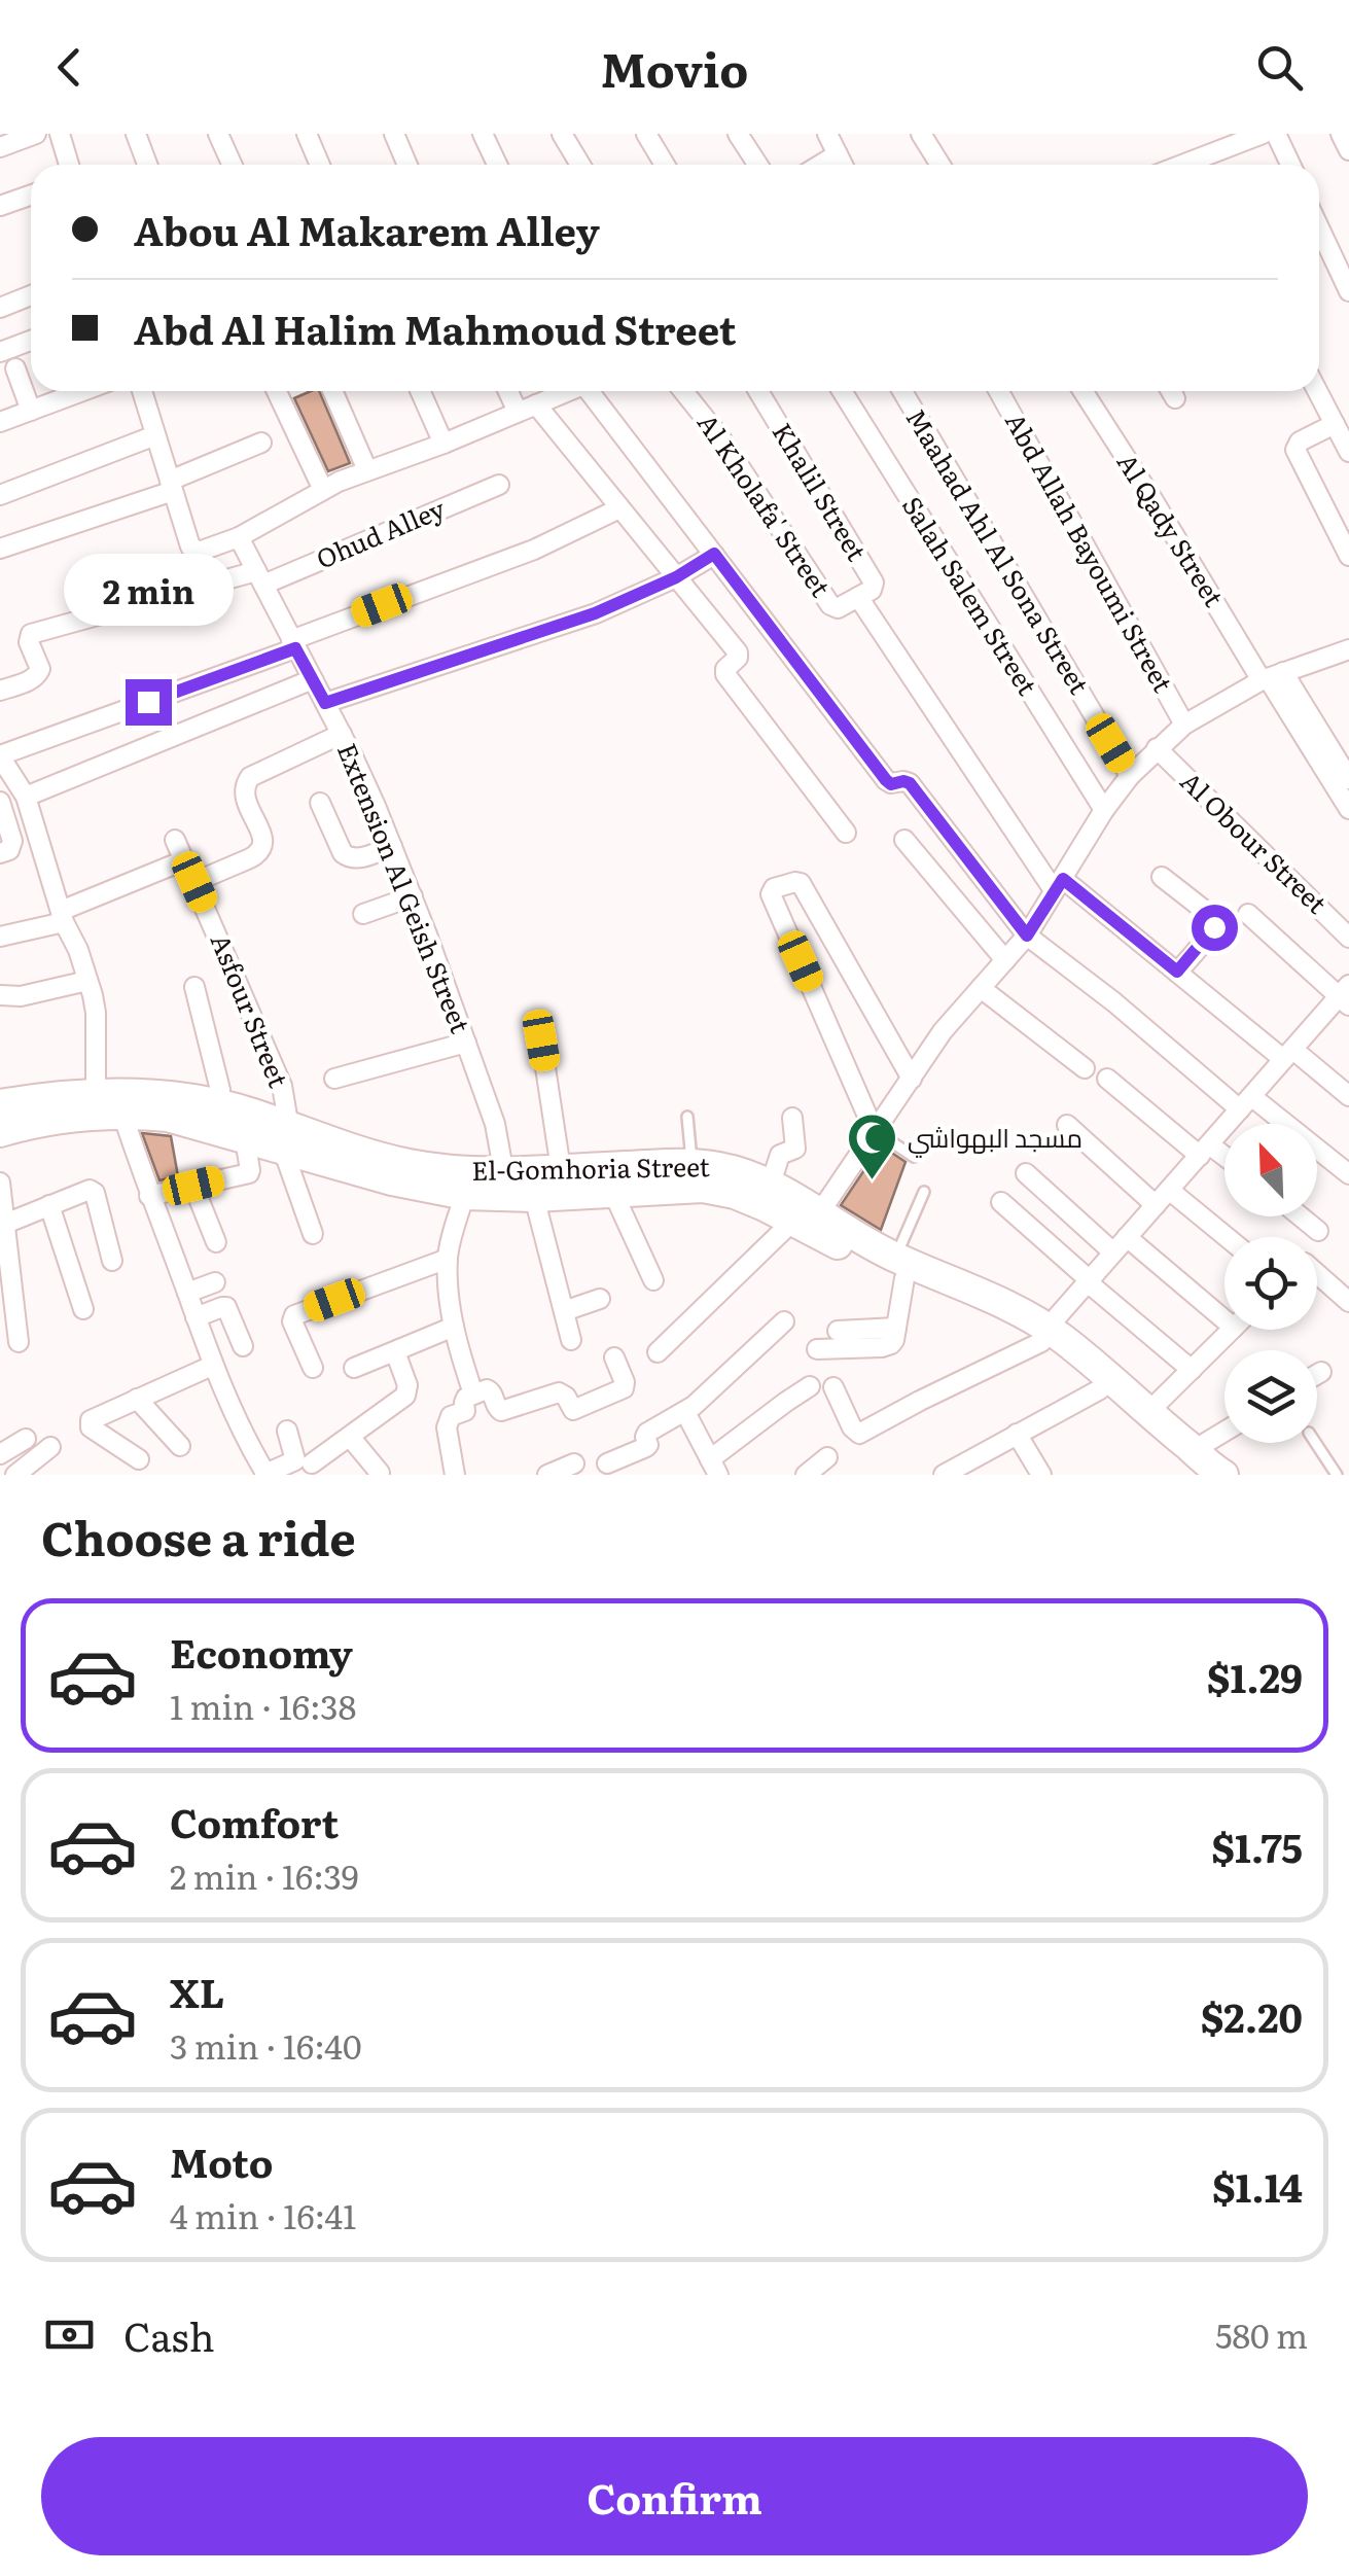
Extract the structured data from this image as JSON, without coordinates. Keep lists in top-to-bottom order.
{
  "streets": {
    "street": [
      "Khalil Street",
      "Al Kholafa' Street",
      "Al Qady Street",
      "Ohud Alley",
      "Maahad Ahl Al Sona Street",
      "Abd Allah Bayoumi Street",
      "Salah Salem Street",
      "Al Obour Street",
      "Extension Al Geish Street",
      "Asfour Street",
      "El-Gomhoria Street"
    ]
  },
  "crossings": [
    ["Khalil Street", "Al Kholafa' Street"],
    ["Ohud Alley", "Extension Al Geish Street"],
    ["Extension Al Geish Street", "El-Gomhoria Street"],
    ["Asfour Street", "El-Gomhoria Street"]
  ],
  "places": {
    "mosque": ["مسجد البهواشي"]
  },
  "north": "top left",
  "page": {
    "header": "Movio",
    "banner": ["Abou Al Makarem Alley", "Abd Al Halim Mahmoud Street"],
    "bubble": "2 min",
    "heading": "Choose a ride",
    "list": [
      {
        "name": "Economy",
        "note": "1 min · 16:38",
        "value": "$1.29"
      },
      {
        "name": "Comfort",
        "note": "2 min · 16:39",
        "value": "$1.75"
      },
      {
        "name": "XL",
        "note": "3 min · 16:40",
        "value": "$2.20"
      },
      {
        "name": "Moto",
        "note": "4 min · 16:41",
        "value": "$1.14"
      }
    ],
    "pay": ["Cash", "580 m"],
    "buttons": "Confirm"
  }
}
